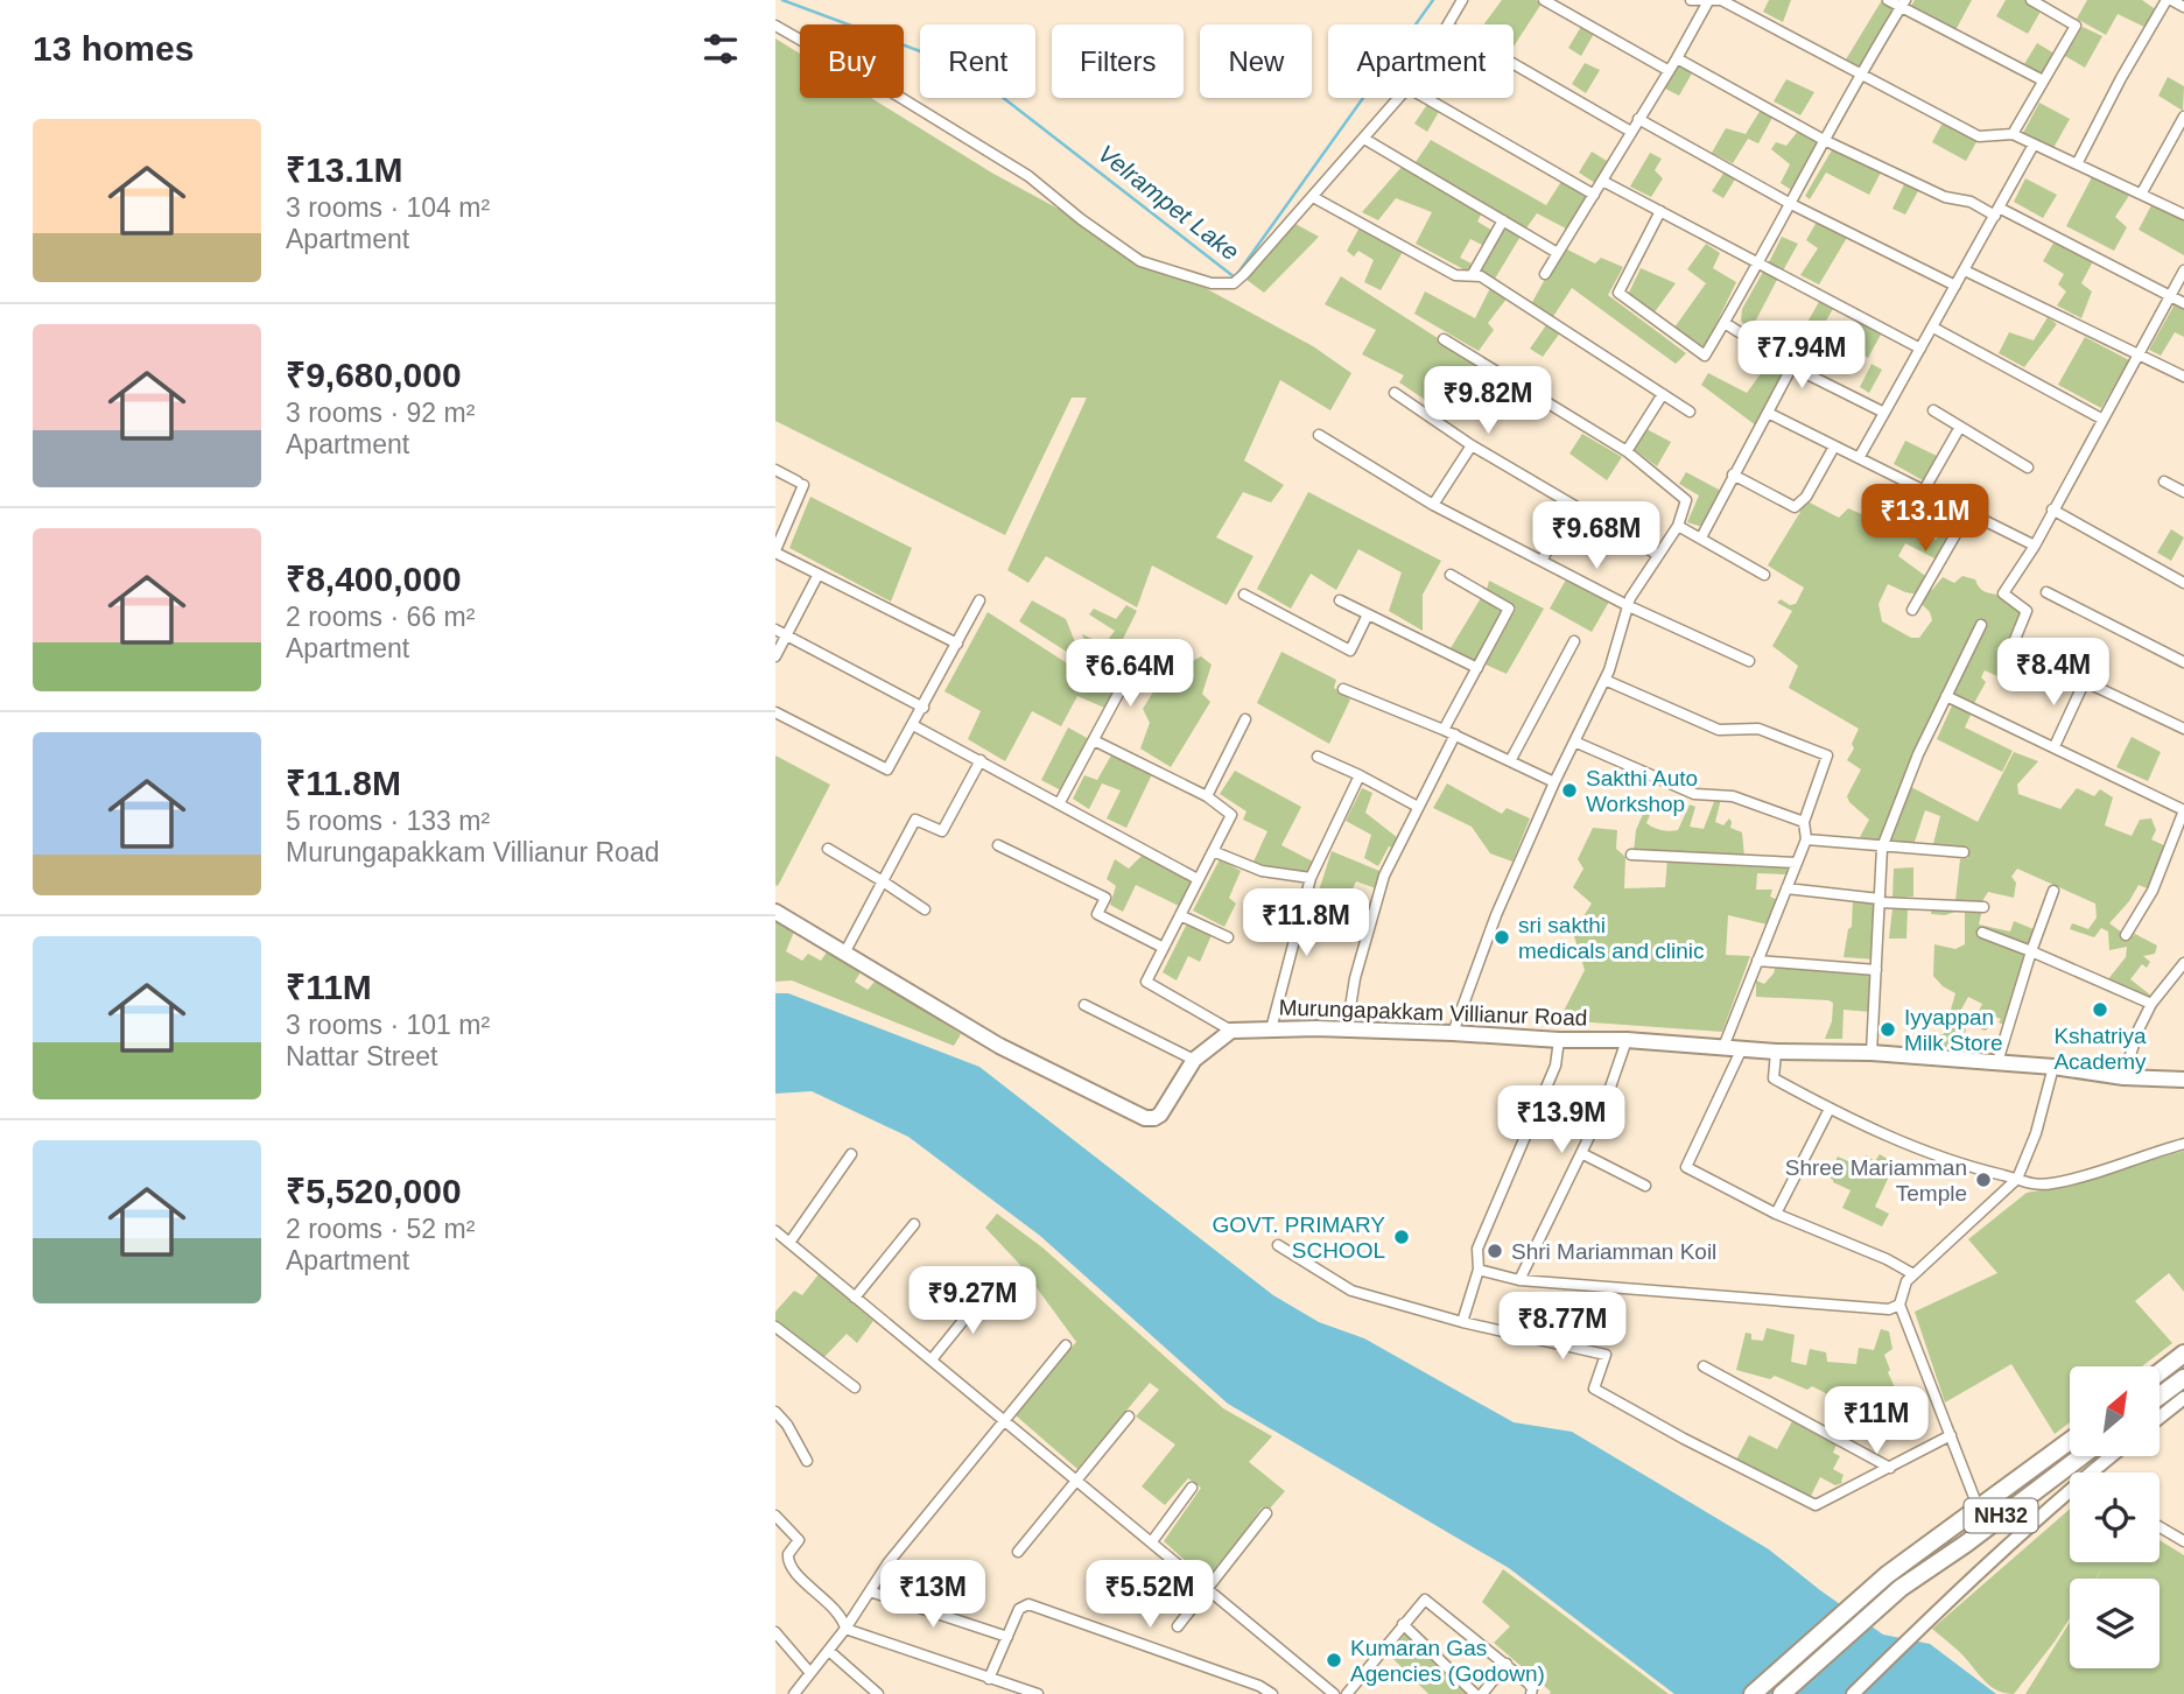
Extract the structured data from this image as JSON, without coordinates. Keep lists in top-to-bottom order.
{
  "streets": {
    "highway": ["NH32"],
    "main road": ["Murungapakkam Villianur Road"]
  },
  "water": ["Velrampet Lake"],
  "places": [
    "Sakthi Auto Workshop",
    "sri sakthi medicals and clinic",
    "Kshatriya Academy",
    "Iyyappan Milk Store",
    "Shree Mariamman Temple",
    "GOVT. PRIMARY SCHOOL",
    "Shri Mariamman Koil",
    "Kumaran Gas Agencies (Godown)"
  ],
  "north": "top right",
  "page": {
    "heading": "13 homes",
    "chip": [
      "Buy",
      "Rent",
      "Filters",
      "New",
      "Apartment"
    ],
    "list": [
      {
        "name": "₹13.1M",
        "note": "3 rooms · 104 m² · Apartment"
      },
      {
        "name": "₹9,680,000",
        "note": "3 rooms · 92 m² · Apartment"
      },
      {
        "name": "₹8,400,000",
        "note": "2 rooms · 66 m² · Apartment"
      },
      {
        "name": "₹11.8M",
        "note": "5 rooms · 133 m² · Murungapakkam Villianur Road"
      },
      {
        "name": "₹11M",
        "note": "3 rooms · 101 m² · Nattar Street"
      },
      {
        "name": "₹5,520,000",
        "note": "2 rooms · 52 m² · Apartment"
      }
    ],
    "price": [
      "₹7.94M",
      "₹9.82M",
      "₹13.1M",
      "₹9.68M",
      "₹8.4M",
      "₹6.64M",
      "₹11.8M",
      "₹13.9M",
      "₹9.27M",
      "₹8.77M",
      "₹11M",
      "₹13M",
      "₹5.52M"
    ]
  }
}
